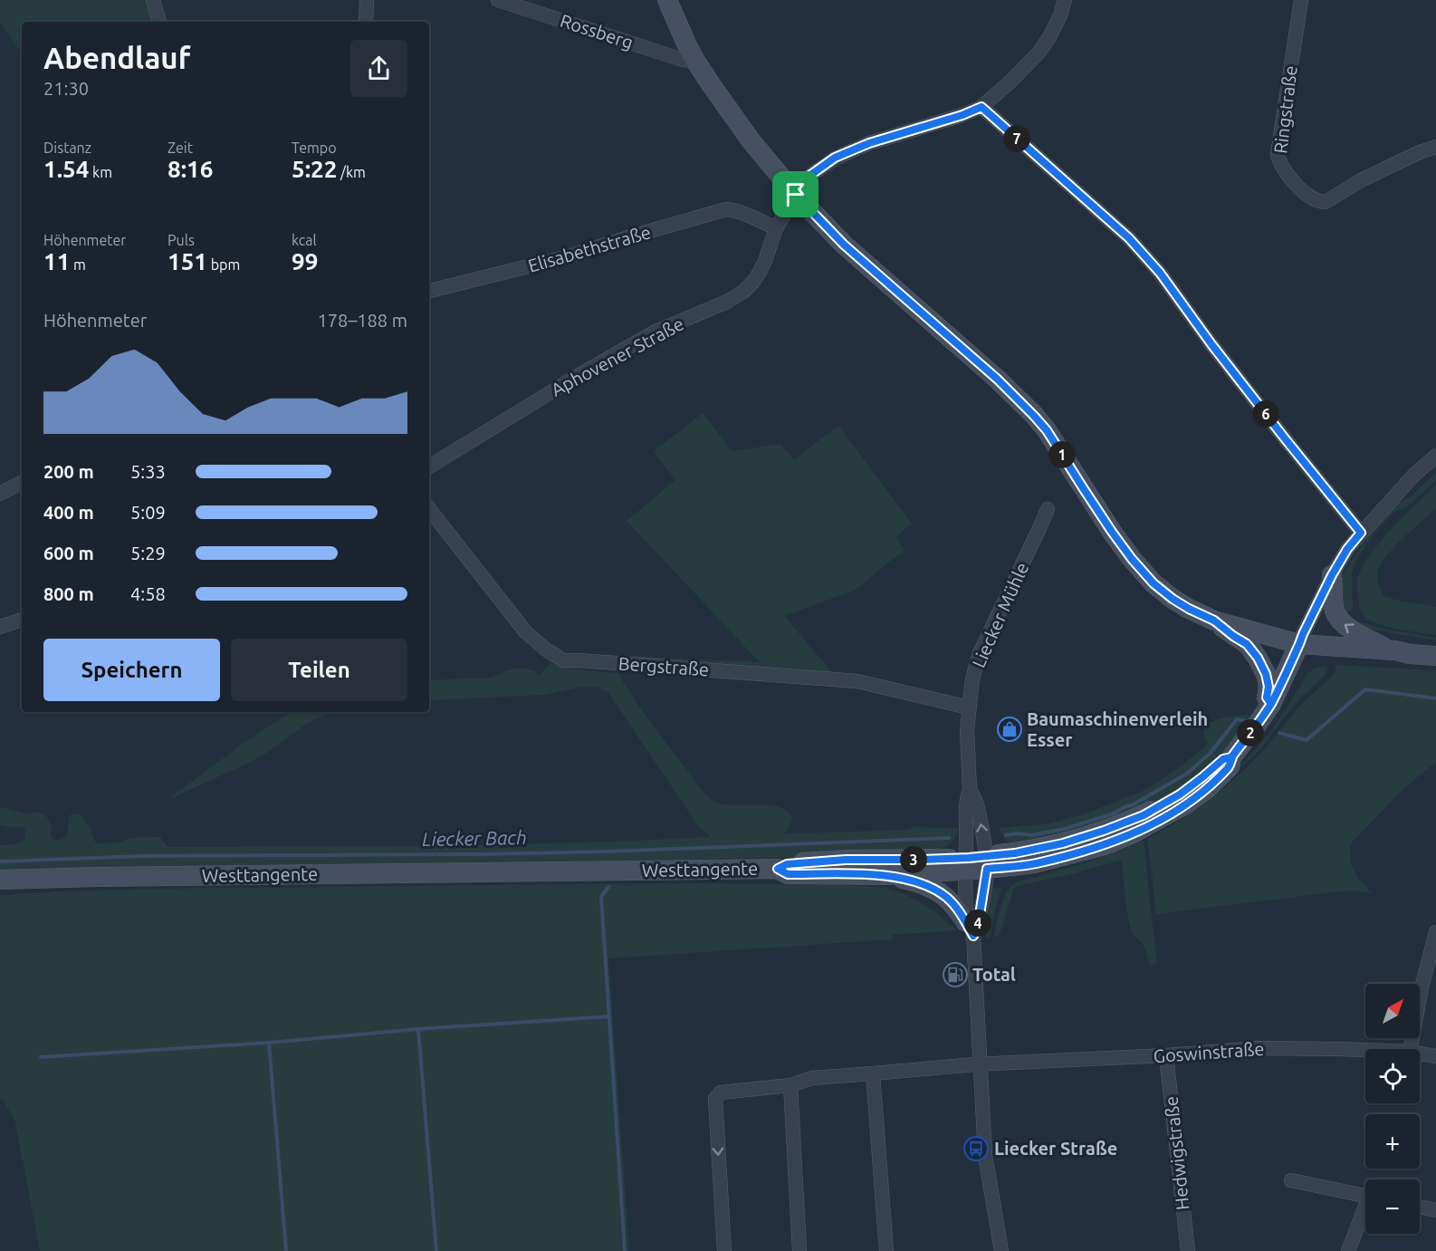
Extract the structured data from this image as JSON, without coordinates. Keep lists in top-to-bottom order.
{
  "streets": {
    "main road": ["Westtangente"],
    "street": [
      "Rossberg",
      "Ringstraße",
      "Elisabethstraße",
      "Aphovener Straße",
      "Liecker Mühle",
      "Bergstraße",
      "Goswinstraße",
      "Hedwigstraße"
    ]
  },
  "crossings": [
    ["Elisabethstraße", "Aphovener Straße"],
    ["Liecker Mühle", "Bergstraße"],
    ["Liecker Mühle", "Westtangente"],
    ["Goswinstraße", "Hedwigstraße"]
  ],
  "water": ["Liecker Bach"],
  "places": {
    "shop": ["Baumaschinenverleih Esser"],
    "fuel station": ["Total"],
    "bus stop": ["Liecker Straße"]
  },
  "north": "top right",
  "page": {
    "heading": ["Abendlauf", "21:30"],
    "stats": [
      ["Distanz", "1.54 km"],
      ["Zeit", "8:16"],
      ["Tempo", "5:22 /km"],
      ["Höhenmeter", "11 m"],
      ["Puls", "151 bpm"],
      ["kcal", "99"]
    ],
    "pins": [
      "7",
      "6",
      "1",
      "2",
      "3",
      "4"
    ],
    "chart": ["Höhenmeter", "178–188 m"],
    "list": [
      {
        "name": "200 m",
        "note": "5:33"
      },
      {
        "name": "400 m",
        "note": "5:09"
      },
      {
        "name": "600 m",
        "note": "5:29"
      },
      {
        "name": "800 m",
        "note": "4:58"
      }
    ],
    "buttons": ["Speichern", "Teilen"],
    "map_buttons": ["+", "−"]
  }
}
